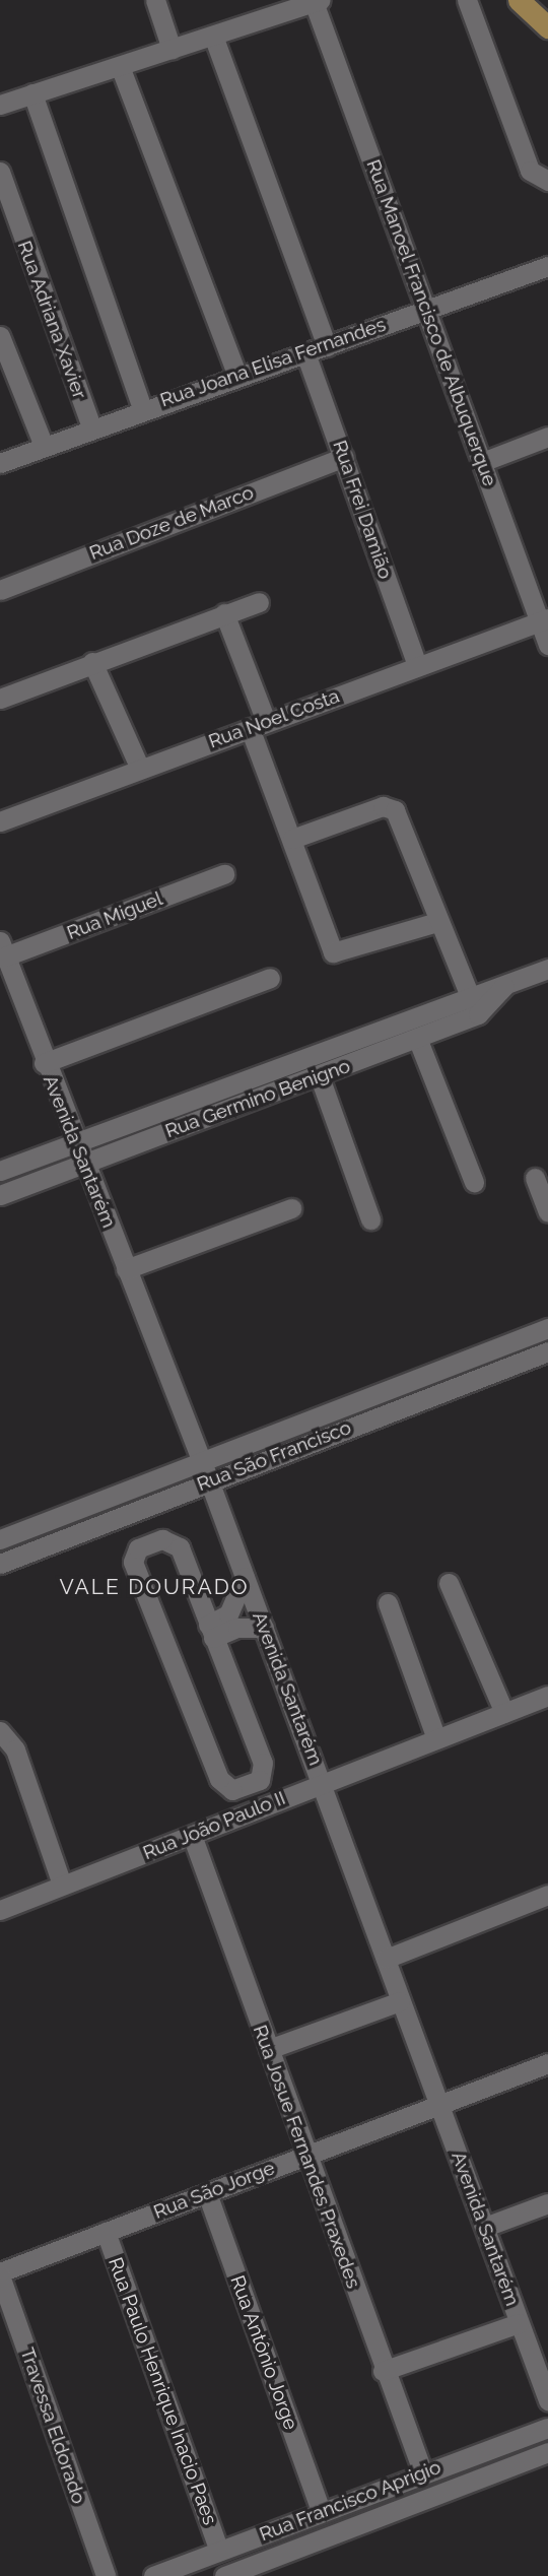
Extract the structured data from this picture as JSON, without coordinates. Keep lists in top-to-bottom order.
{
  "streets": {
    "street": [
      "Rua Adriana Xavier",
      "Rua Manoel Francisco de Albuquerque",
      "Rua Joana Elisa Fernandes",
      "Rua Frei Damião",
      "Rua Doze de Marco",
      "Rua Noel Costa",
      "Rua Miguel",
      "Rua Germino Benigno",
      "Avenida Santarém",
      "Rua São Francisco",
      "Rua João Paulo II",
      "Rua Josue Fernandes Praxedes",
      "Rua São Jorge",
      "Rua Antônio Jorge",
      "Rua Paulo Henrique Inacio Paes",
      "Travessa Eldorado",
      "Rua Francisco Aprigio"
    ]
  },
  "crossings": [
    ["Rua Adriana Xavier", "Rua Joana Elisa Fernandes"],
    ["Rua Manoel Francisco de Albuquerque", "Rua Joana Elisa Fernandes"],
    ["Rua Manoel Francisco de Albuquerque", "Rua Noel Costa"],
    ["Rua Joana Elisa Fernandes", "Rua Frei Damião"],
    ["Rua Frei Damião", "Rua Doze de Marco"],
    ["Rua Frei Damião", "Rua Noel Costa"],
    ["Rua Miguel", "Avenida Santarém"],
    ["Rua Germino Benigno", "Avenida Santarém"],
    ["Avenida Santarém", "Rua São Francisco"],
    ["Avenida Santarém", "Rua João Paulo II"],
    ["Avenida Santarém", "Rua São Jorge"],
    ["Rua João Paulo II", "Rua Josue Fernandes Praxedes"],
    ["Rua Josue Fernandes Praxedes", "Rua São Jorge"],
    ["Rua Josue Fernandes Praxedes", "Rua Francisco Aprigio"],
    ["Rua São Jorge", "Rua Antônio Jorge"],
    ["Rua São Jorge", "Rua Paulo Henrique Inacio Paes"],
    ["Rua São Jorge", "Travessa Eldorado"],
    ["Rua Antônio Jorge", "Rua Francisco Aprigio"],
    ["Rua Paulo Henrique Inacio Paes", "Rua Francisco Aprigio"]
  ],
  "districts": ["VALE DOURADO"]
}
